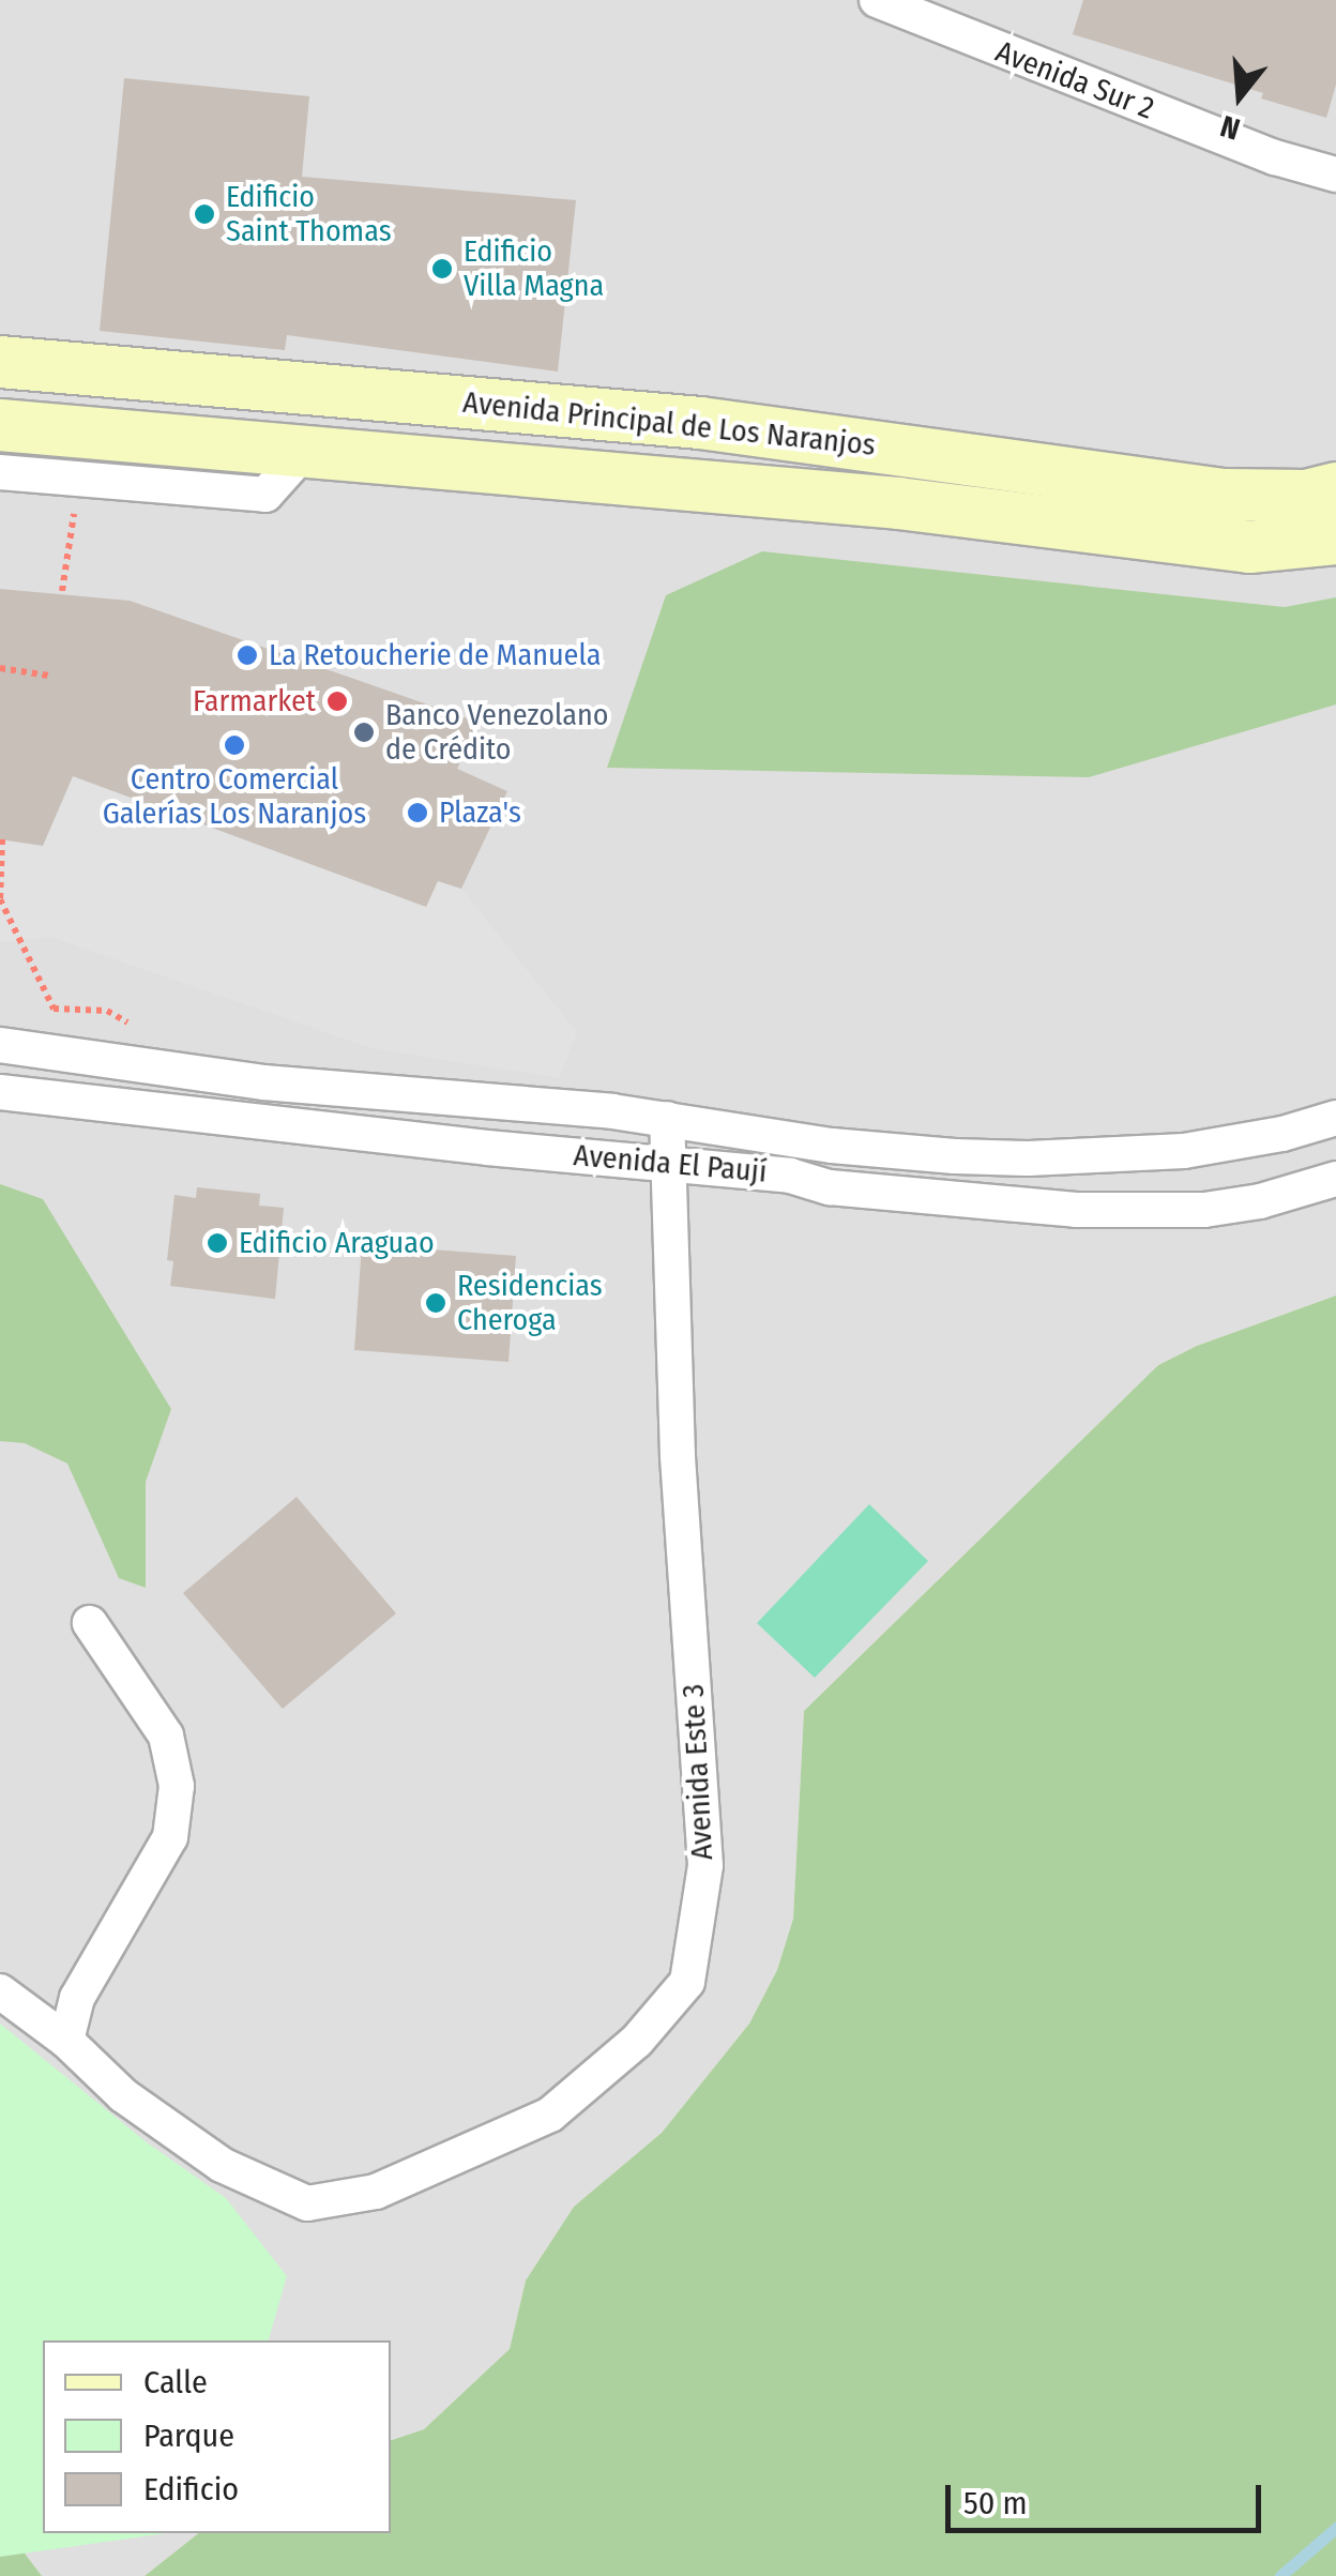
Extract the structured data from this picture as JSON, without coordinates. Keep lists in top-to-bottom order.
{
  "streets": {
    "main road": ["Avenida Principal de Los Naranjos"],
    "street": ["Avenida Sur 2", "Avenida El Paují", "Avenida Este 3"]
  },
  "crossings": [
    ["Avenida El Paují", "Avenida Este 3"]
  ],
  "places": [
    "Edificio Saint Thomas",
    "Edificio Villa Magna",
    "La Retoucherie de Manuela",
    "Farmarket",
    "Banco Venezolano de Crédito",
    "Centro Comercial Galerías Los Naranjos",
    "Plaza's",
    "Edificio Araguao",
    "Residencias Cheroga"
  ],
  "legend": ["Calle", "Parque", "Edificio"],
  "scale_bar": "50 m",
  "north": "bottom"
}
